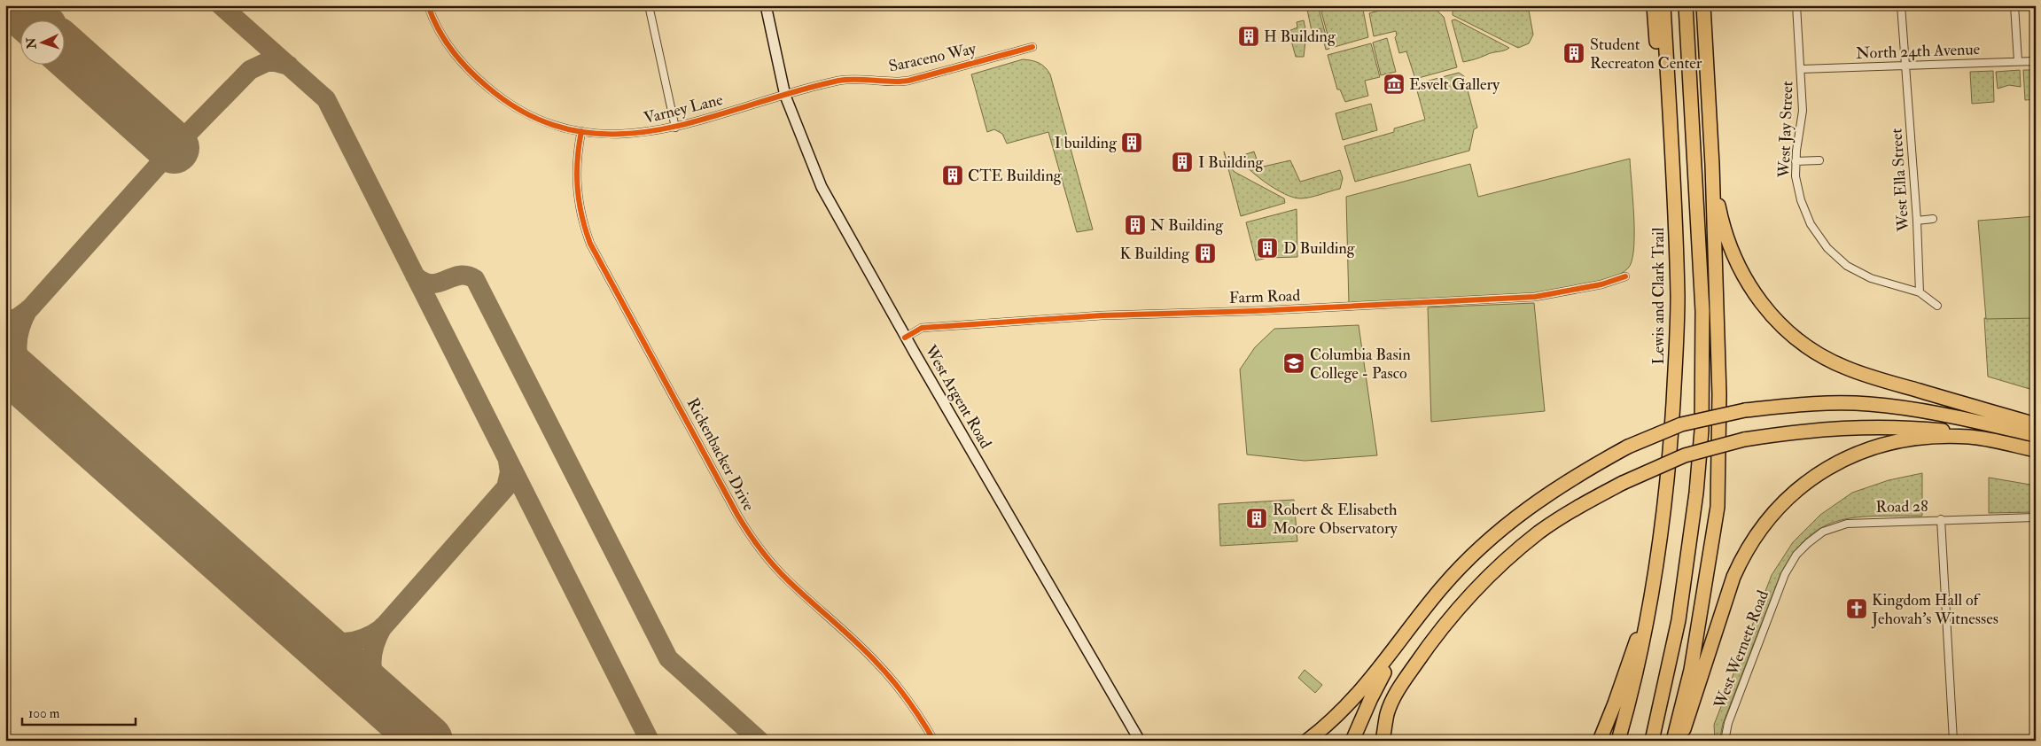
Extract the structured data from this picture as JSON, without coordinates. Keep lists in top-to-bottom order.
{
  "streets": {
    "highway": ["Lewis and Clark Trail"],
    "main road": ["West Argent Road"],
    "street": [
      "North 24th Avenue",
      "Saraceno Way",
      "Varney Lane",
      "West Jay Street",
      "West Ella Street",
      "Farm Road",
      "Rickenbacker Drive",
      "Road 28",
      "West Wernett Road"
    ]
  },
  "crossings": [
    ["North 24th Avenue", "West Jay Street"],
    ["North 24th Avenue", "West Ella Street"],
    ["Saraceno Way", "Varney Lane"],
    ["Saraceno Way", "West Argent Road"],
    ["Varney Lane", "West Argent Road"],
    ["Varney Lane", "Rickenbacker Drive"],
    ["West Jay Street", "West Ella Street"],
    ["Farm Road", "West Argent Road"],
    ["Road 28", "West Wernett Road"]
  ],
  "places": {
    "building": [
      "H Building",
      "Student Recreaton Center",
      "I building",
      "I Building",
      "CTE Building",
      "N Building",
      "D Building",
      "K Building",
      "Robert & Elisabeth Moore Observatory"
    ],
    "museum": ["Esvelt Gallery"],
    "school or university": ["Columbia Basin College - Pasco"],
    "church": ["Kingdom Hall of Jehovah's Witnesses"]
  },
  "scale_bar": "100 m",
  "north": "left"
}
